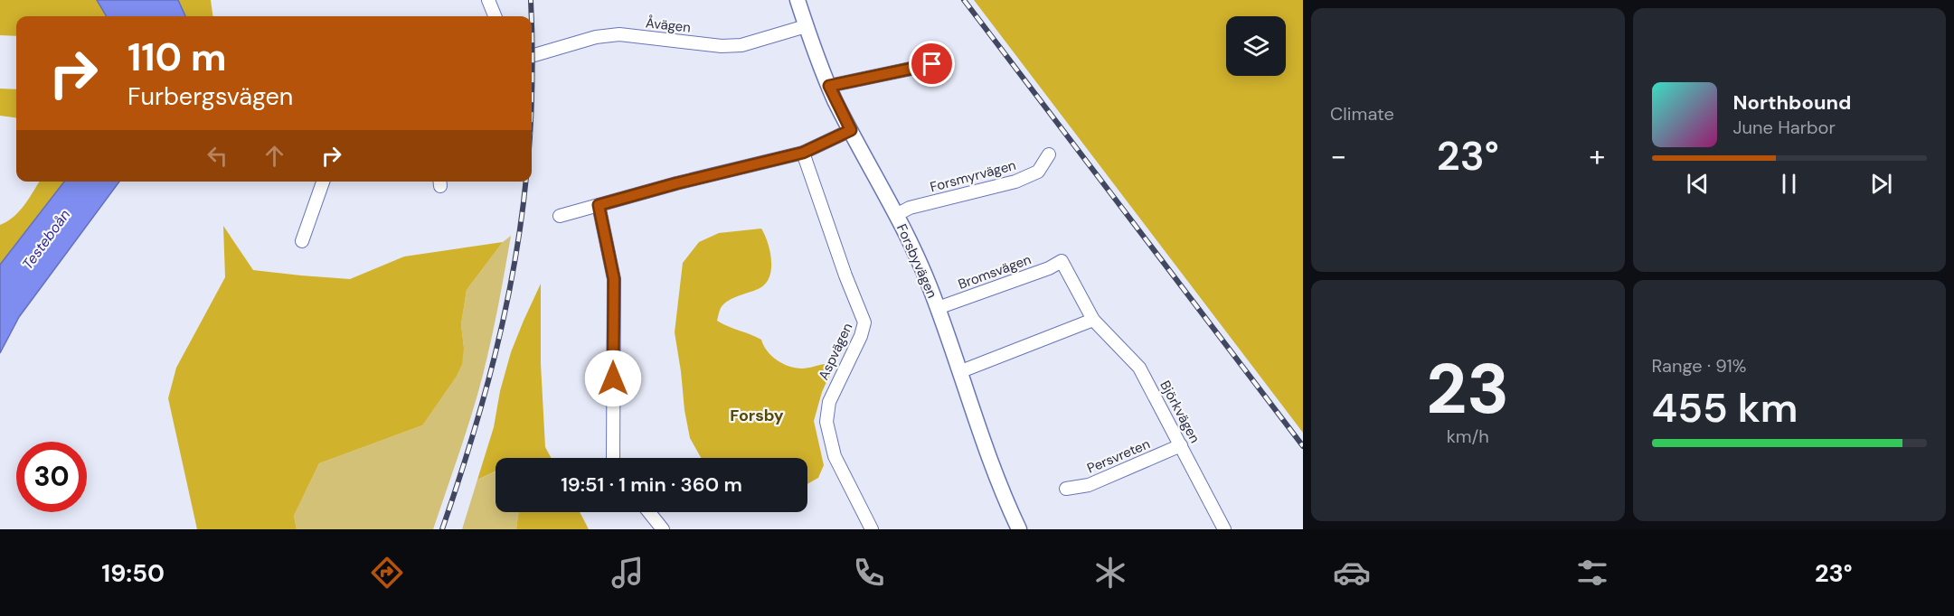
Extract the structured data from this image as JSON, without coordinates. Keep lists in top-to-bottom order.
{
  "streets": {
    "street": [
      "Åvägen",
      "Forsmyrvägen",
      "Forsbyvägen",
      "Bromsvägen",
      "Aspvägen",
      "Björkvägen",
      "Persvreten"
    ]
  },
  "crossings": [
    ["Åvägen", "Forsbyvägen"],
    ["Forsmyrvägen", "Forsbyvägen"],
    ["Forsbyvägen", "Bromsvägen"],
    ["Bromsvägen", "Björkvägen"],
    ["Björkvägen", "Persvreten"]
  ],
  "districts": ["Forsby"],
  "water": ["Testeboån"],
  "page": {
    "tile": [
      "Climate",
      ["23", "km/h"],
      ["Range · 91%", "455 km"]
    ],
    "turn": ["110 m", "Furbergsvägen"],
    "song": ["Northbound", "June Harbor"],
    "heat": ["−", "23°", "+"],
    "limit": "30",
    "trip": "19:51 · 1 min · 360 m",
    "tabs": ["19:50", "23°"]
  }
}
